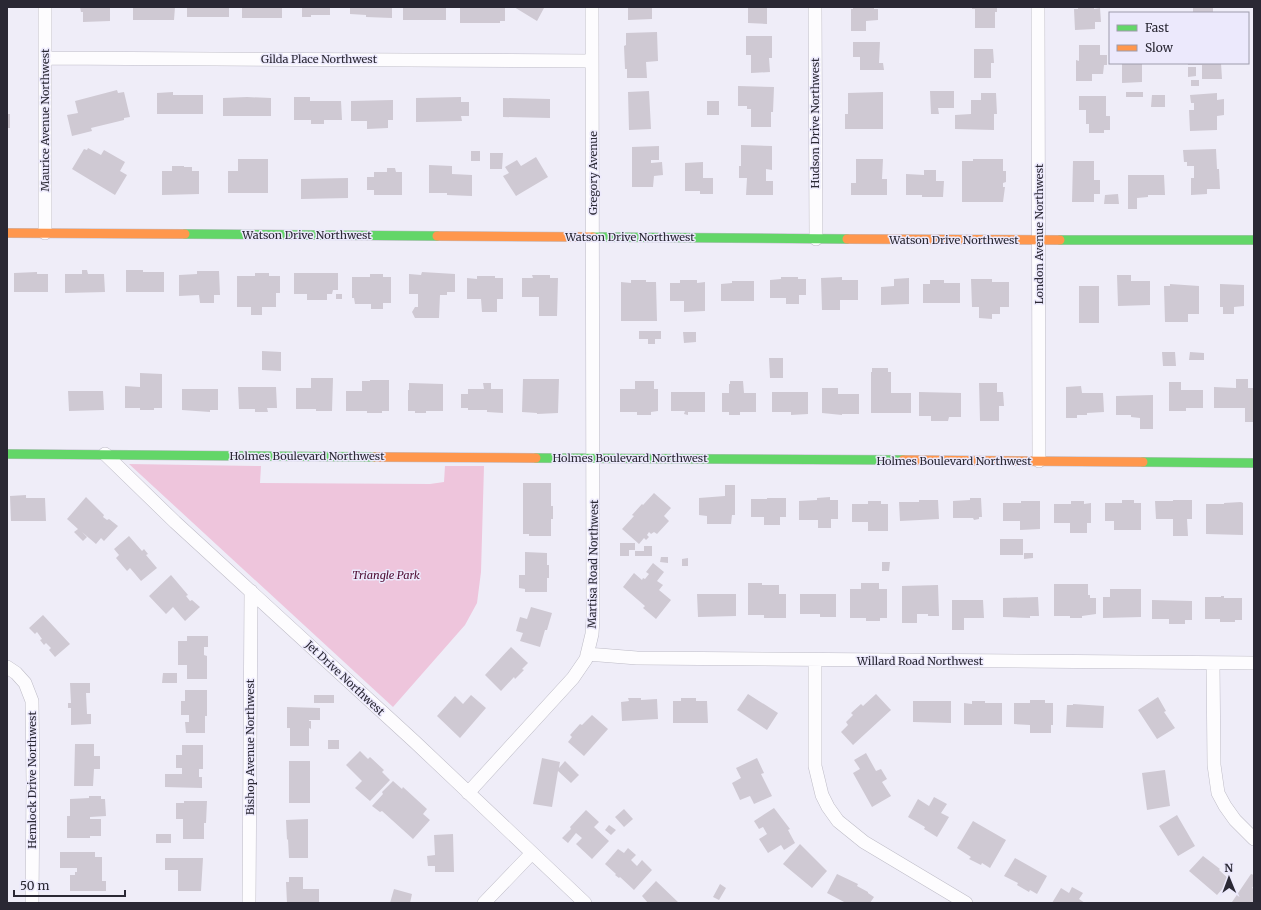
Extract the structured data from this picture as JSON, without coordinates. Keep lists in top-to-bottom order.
{
  "streets": {
    "street": [
      "Gilda Place Northwest",
      "Maurice Avenue Northwest",
      "Hudson Drive Northwest",
      "Gregory Avenue",
      "London Avenue Northwest",
      "Watson Drive Northwest",
      "Holmes Boulevard Northwest",
      "Martisa Road Northwest",
      "Willard Road Northwest",
      "Jet Drive Northwest",
      "Bishop Avenue Northwest",
      "Hemlock Drive Northwest"
    ]
  },
  "crossings": [
    ["Gilda Place Northwest", "Maurice Avenue Northwest"],
    ["Gilda Place Northwest", "Gregory Avenue"],
    ["Maurice Avenue Northwest", "Watson Drive Northwest"],
    ["Hudson Drive Northwest", "Watson Drive Northwest"],
    ["Gregory Avenue", "Watson Drive Northwest"],
    ["Gregory Avenue", "Holmes Boulevard Northwest"],
    ["Gregory Avenue", "Martisa Road Northwest"],
    ["London Avenue Northwest", "Watson Drive Northwest"],
    ["London Avenue Northwest", "Holmes Boulevard Northwest"],
    ["Holmes Boulevard Northwest", "Martisa Road Northwest"],
    ["Holmes Boulevard Northwest", "Jet Drive Northwest"],
    ["Martisa Road Northwest", "Willard Road Northwest"],
    ["Martisa Road Northwest", "Jet Drive Northwest"],
    ["Jet Drive Northwest", "Bishop Avenue Northwest"]
  ],
  "parks": ["Triangle Park"],
  "legend": ["Fast", "Slow"],
  "scale_bar": "50 m",
  "north": "top"
}
